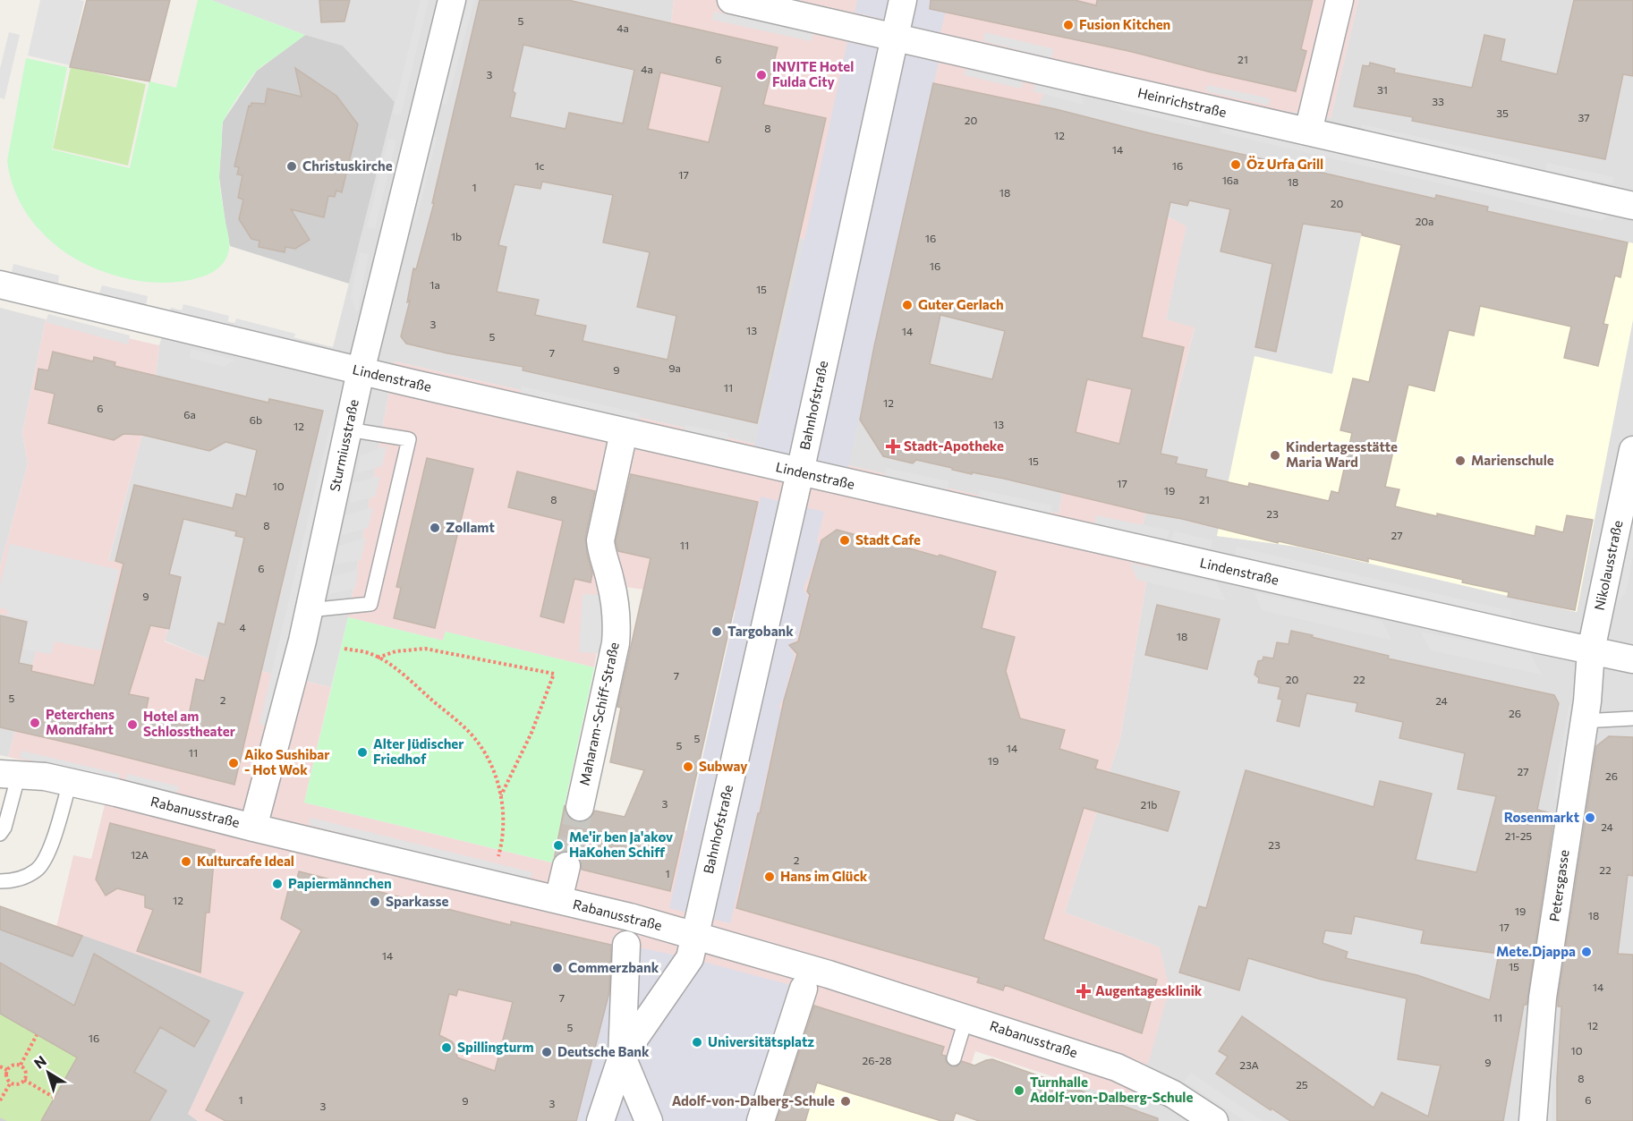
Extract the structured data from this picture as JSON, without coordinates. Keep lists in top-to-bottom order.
{
  "streets": {
    "street": [
      "Heinrichstraße",
      "Lindenstraße",
      "Bahnhofstraße",
      "Sturmiusstraße",
      "Nikolausstraße",
      "Maharam-Schiff-Straße",
      "Rabanusstraße",
      "Petersgasse"
    ]
  },
  "crossings": [
    ["Heinrichstraße", "Bahnhofstraße"],
    ["Lindenstraße", "Bahnhofstraße"],
    ["Lindenstraße", "Sturmiusstraße"],
    ["Lindenstraße", "Nikolausstraße"],
    ["Lindenstraße", "Maharam-Schiff-Straße"],
    ["Lindenstraße", "Petersgasse"],
    ["Bahnhofstraße", "Rabanusstraße"],
    ["Sturmiusstraße", "Rabanusstraße"],
    ["Nikolausstraße", "Petersgasse"]
  ],
  "places": {
    "other": [
      "Fusion Kitchen",
      "INVITE Hotel Fulda City",
      "Öz Urfa Grill",
      "Christuskirche",
      "Guter Gerlach",
      "Kindertagesstätte Maria Ward",
      "Marienschule",
      "Zollamt",
      "Stadt Cafe",
      "Targobank",
      "Peterchens Mondfahrt",
      "Hotel am Schlosstheater",
      "Alter Jüdischer Friedhof",
      "Aiko Sushibar - Hot Wok",
      "Subway",
      "Rosenmarkt",
      "Me'ir ben Ja'akov HaKohen Schiff",
      "Kulturcafe Ideal",
      "Hans im Glück",
      "Papiermännchen",
      "Sparkasse",
      "Mete.Djappa",
      "Commerzbank",
      "Universitätsplatz",
      "Spillingturm",
      "Deutsche Bank",
      "Turnhalle Adolf-von-Dalberg-Schule",
      "Adolf-von-Dalberg-Schule"
    ],
    "health": ["Stadt-Apotheke", "Augentagesklinik"]
  },
  "house_numbers": [
    "5",
    "4a",
    "6",
    "21",
    "4a",
    "3",
    "31",
    "33",
    "35",
    "37",
    "20",
    "8",
    "12",
    "14",
    "1c",
    "16",
    "17",
    "16a",
    "18",
    "1",
    "18",
    "20",
    "20a",
    "1b",
    "16",
    "16",
    "1a",
    "15",
    "3",
    "13",
    "14",
    "5",
    "7",
    "9a",
    "9",
    "11",
    "12",
    "6",
    "6a",
    "6b",
    "13",
    "12",
    "15",
    "17",
    "10",
    "19",
    "8",
    "21",
    "23",
    "8",
    "27",
    "11",
    "6",
    "9",
    "4",
    "18",
    "7",
    "20",
    "22",
    "5",
    "2",
    "24",
    "26",
    "5",
    "5",
    "14",
    "11",
    "19",
    "27",
    "26",
    "3",
    "21b",
    "24",
    "21-25",
    "23",
    "12A",
    "2",
    "22",
    "1",
    "12",
    "19",
    "18",
    "17",
    "14",
    "15",
    "14",
    "7",
    "11",
    "12",
    "5",
    "16",
    "10",
    "26-28",
    "9",
    "23A",
    "8",
    "25",
    "1",
    "6",
    "9",
    "3",
    "3"
  ],
  "north": "top left"
}
